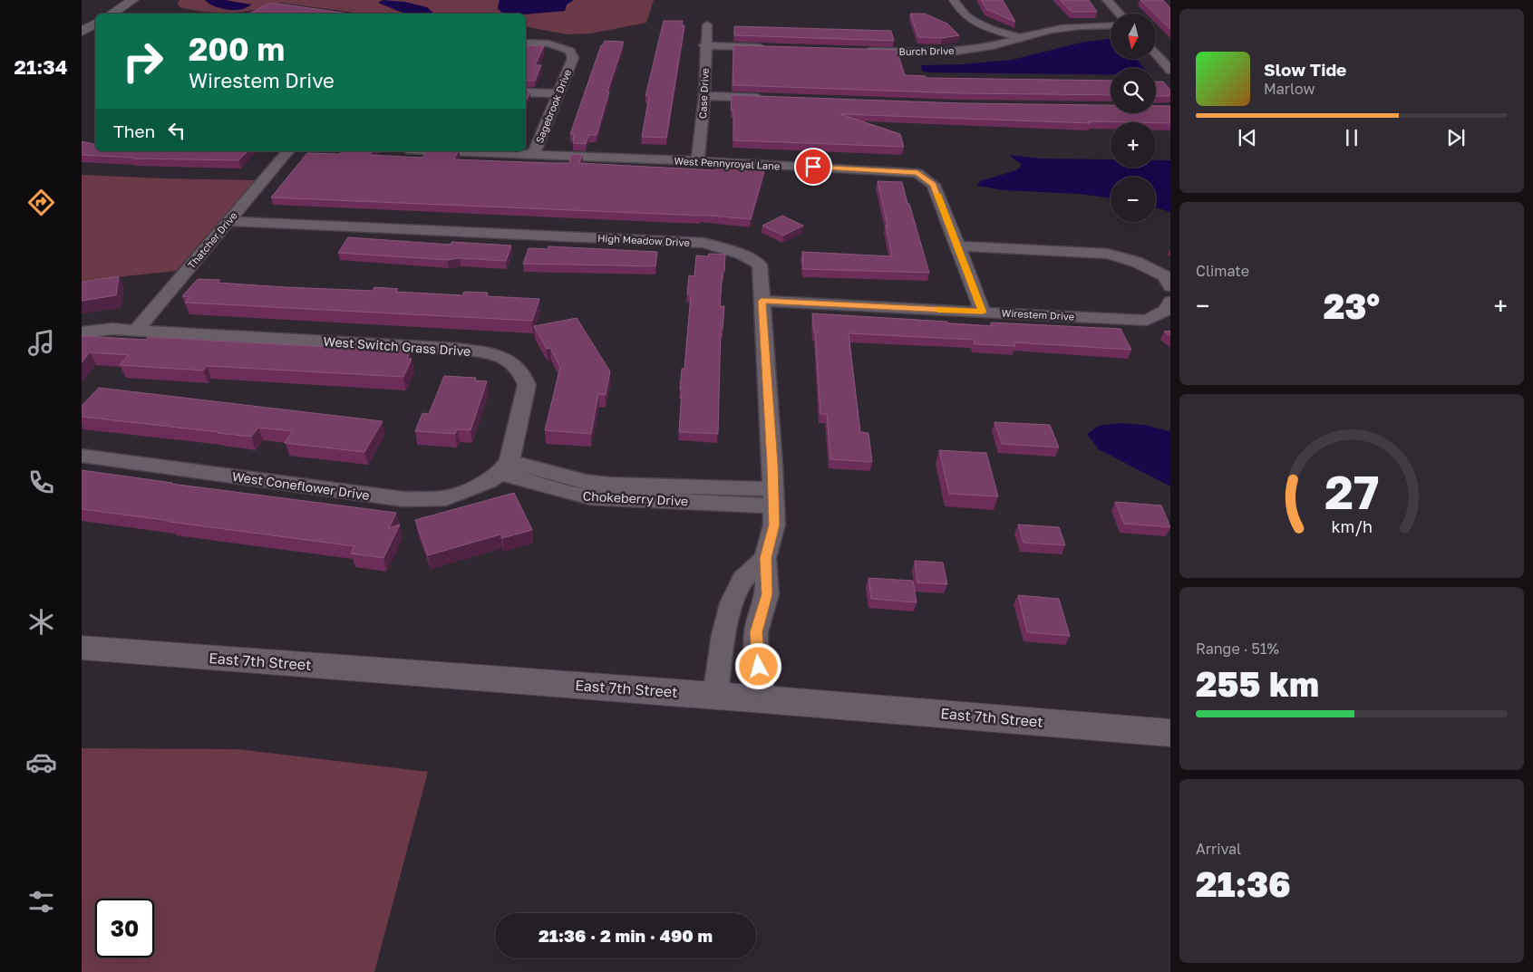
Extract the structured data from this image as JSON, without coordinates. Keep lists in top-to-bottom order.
{
  "streets": {
    "street": [
      "Burch Drive",
      "Case Drive",
      "Sagebrook Drive",
      "West Pennyroyal Lane",
      "Thatcher Drive",
      "High Meadow Drive",
      "Wirestem Drive",
      "West Switch Grass Drive",
      "West Coneflower Drive",
      "Chokeberry Drive",
      "East 7th Street"
    ]
  },
  "crossings": [
    ["Case Drive", "West Pennyroyal Lane"],
    ["Sagebrook Drive", "West Pennyroyal Lane"],
    ["West Pennyroyal Lane", "Wirestem Drive"],
    ["Thatcher Drive", "High Meadow Drive"],
    ["Thatcher Drive", "West Switch Grass Drive"],
    ["High Meadow Drive", "Wirestem Drive"],
    ["High Meadow Drive", "Chokeberry Drive"],
    ["High Meadow Drive", "East 7th Street"],
    ["West Switch Grass Drive", "West Coneflower Drive"],
    ["West Switch Grass Drive", "Chokeberry Drive"],
    ["West Coneflower Drive", "Chokeberry Drive"]
  ],
  "north": "bottom",
  "page": {
    "tabs": "21:34",
    "map_buttons": ["+", "−"],
    "turn": ["200 m", "Wirestem Drive"],
    "song": ["Slow Tide", "Marlow"],
    "then": "Then",
    "tile": [
      "Climate",
      ["Range · 51%", "255 km"],
      ["Arrival", "21:36"]
    ],
    "heat": ["−", "23°", "+"],
    "limit": "30",
    "trip": "21:36 · 2 min · 490 m",
    "gauge": ["27", "km/h"]
  }
}
